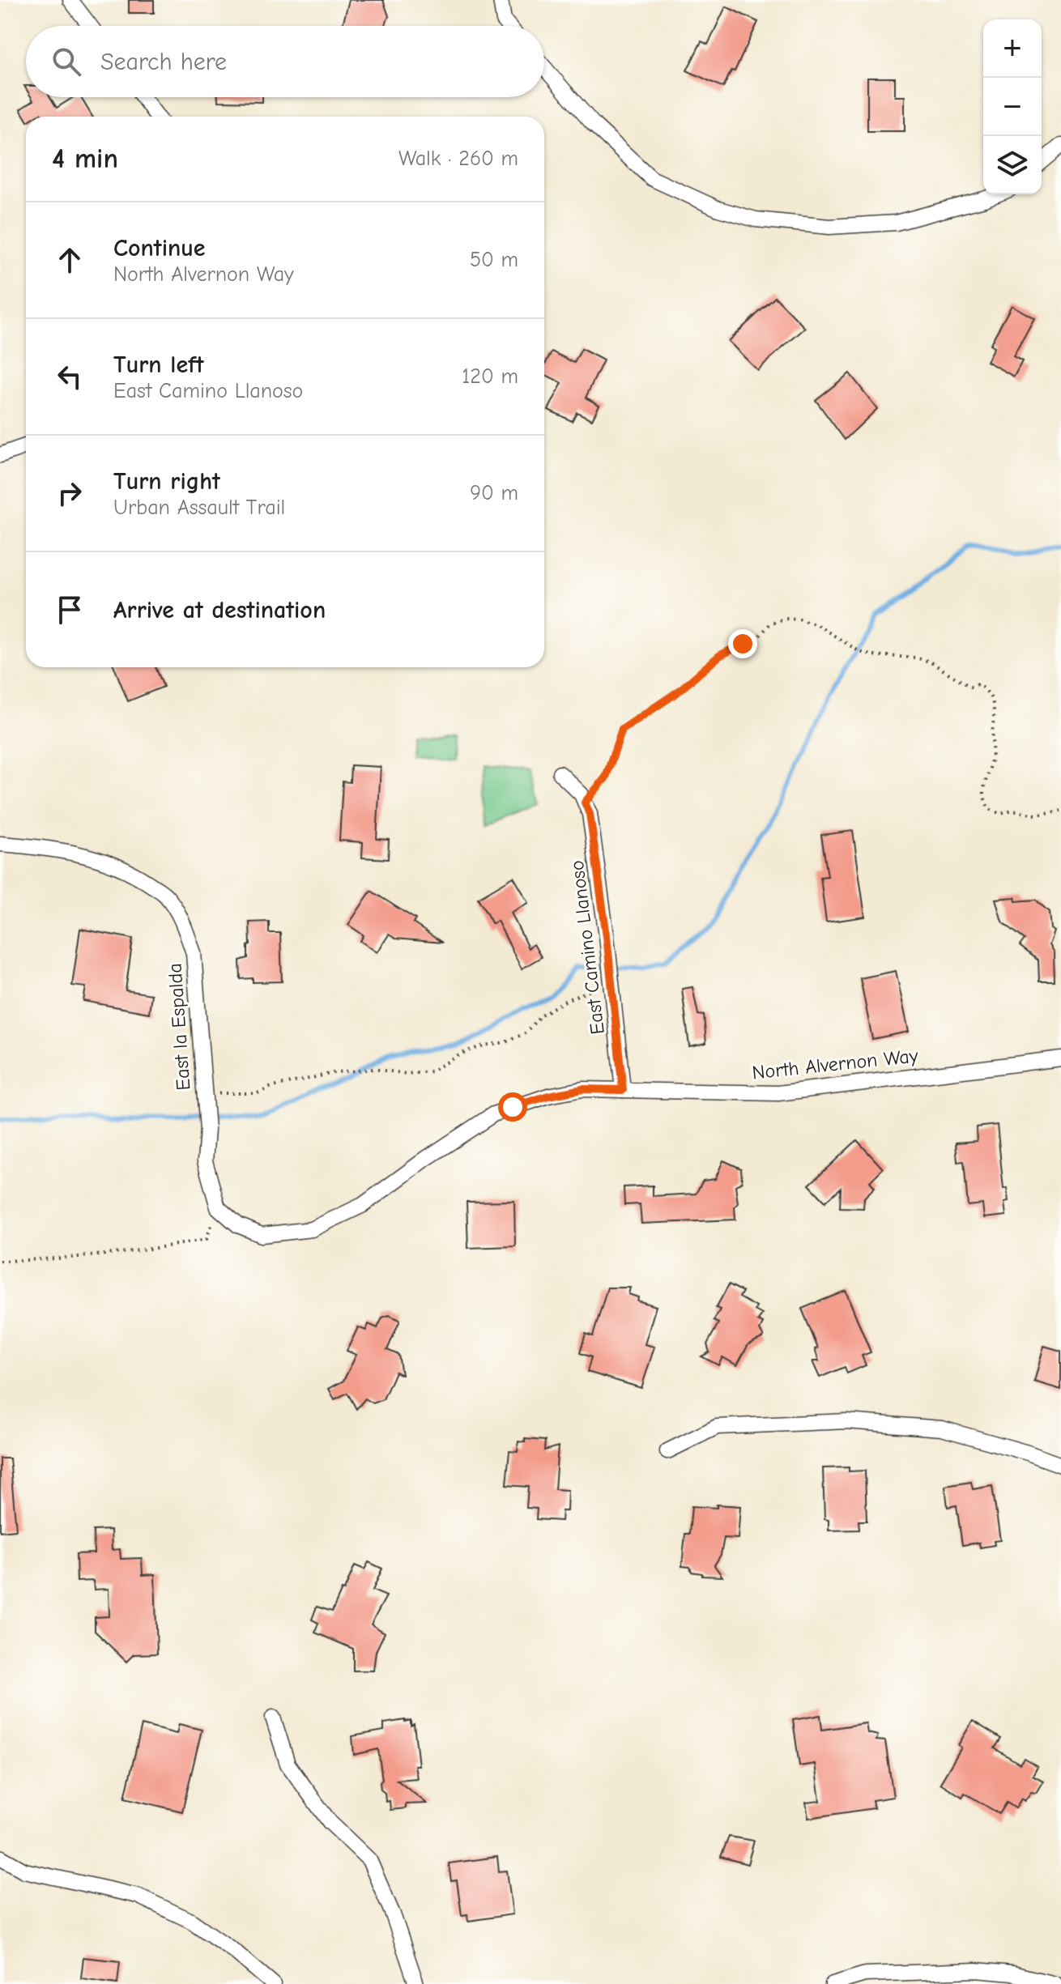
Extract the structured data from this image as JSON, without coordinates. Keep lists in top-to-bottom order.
{
  "streets": {
    "street": ["East Camino Llanoso", "East la Espalda", "North Alvernon Way"]
  },
  "crossings": [
    ["East Camino Llanoso", "North Alvernon Way"],
    ["East la Espalda", "North Alvernon Way"]
  ],
  "page": {
    "map_buttons": ["+", "−"],
    "search": "Search here",
    "heading": ["4 min", "Walk · 260 m"],
    "list": [
      ["Continue", "North Alvernon Way", "50 m"],
      ["Turn left", "East Camino Llanoso", "120 m"],
      ["Turn right", "Urban Assault Trail", "90 m"],
      "Arrive at destination"
    ]
  }
}
